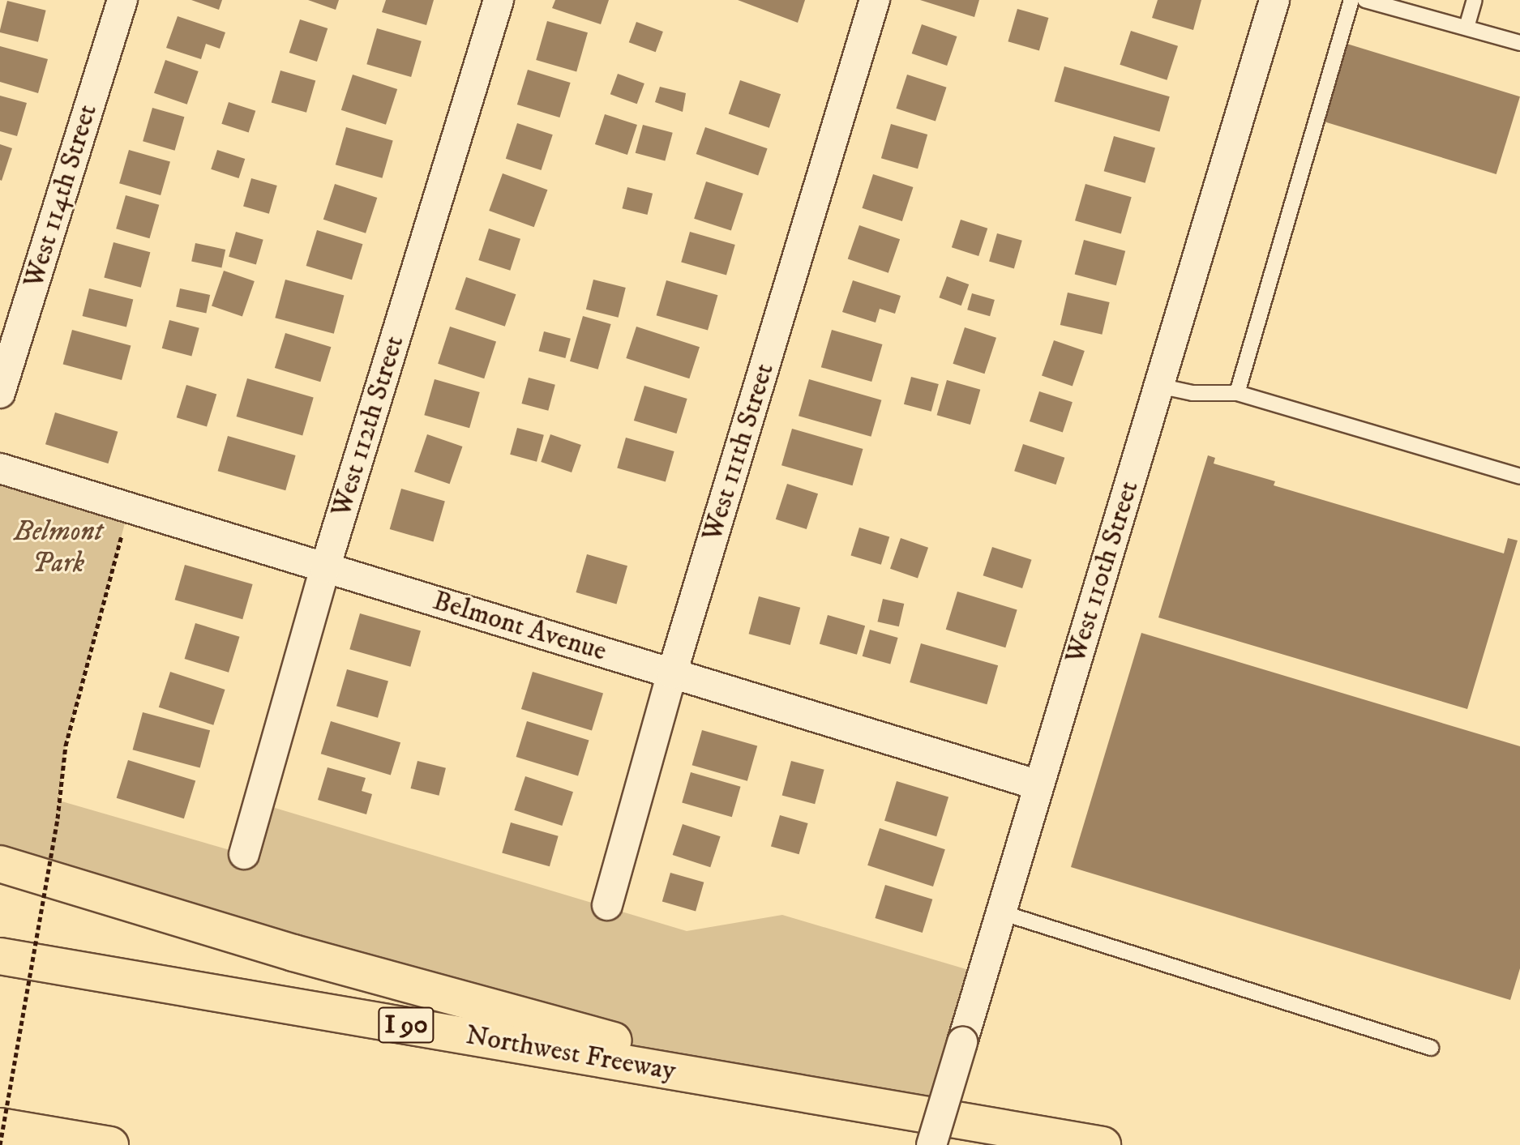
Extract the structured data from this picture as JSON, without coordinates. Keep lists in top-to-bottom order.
{
  "streets": {
    "highway": ["I 90", "Northwest Freeway"],
    "street": [
      "West 114th Street",
      "West 112th Street",
      "West 111th Street",
      "West 110th Street",
      "Belmont Avenue"
    ]
  },
  "crossings": [
    ["West 112th Street", "Belmont Avenue"],
    ["West 111th Street", "Belmont Avenue"],
    ["West 110th Street", "Belmont Avenue"]
  ],
  "parks": ["Belmont Park"]
}
